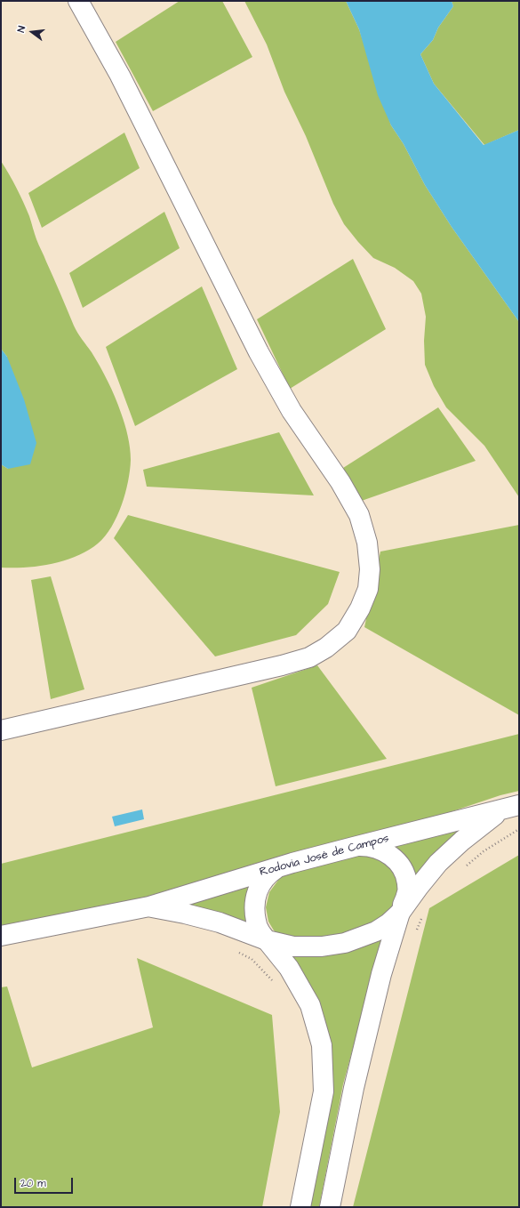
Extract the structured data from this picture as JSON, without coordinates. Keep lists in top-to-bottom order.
{
  "streets": {
    "street": ["Rodovia José de Campos"]
  },
  "scale_bar": "20 m",
  "north": "left"
}
